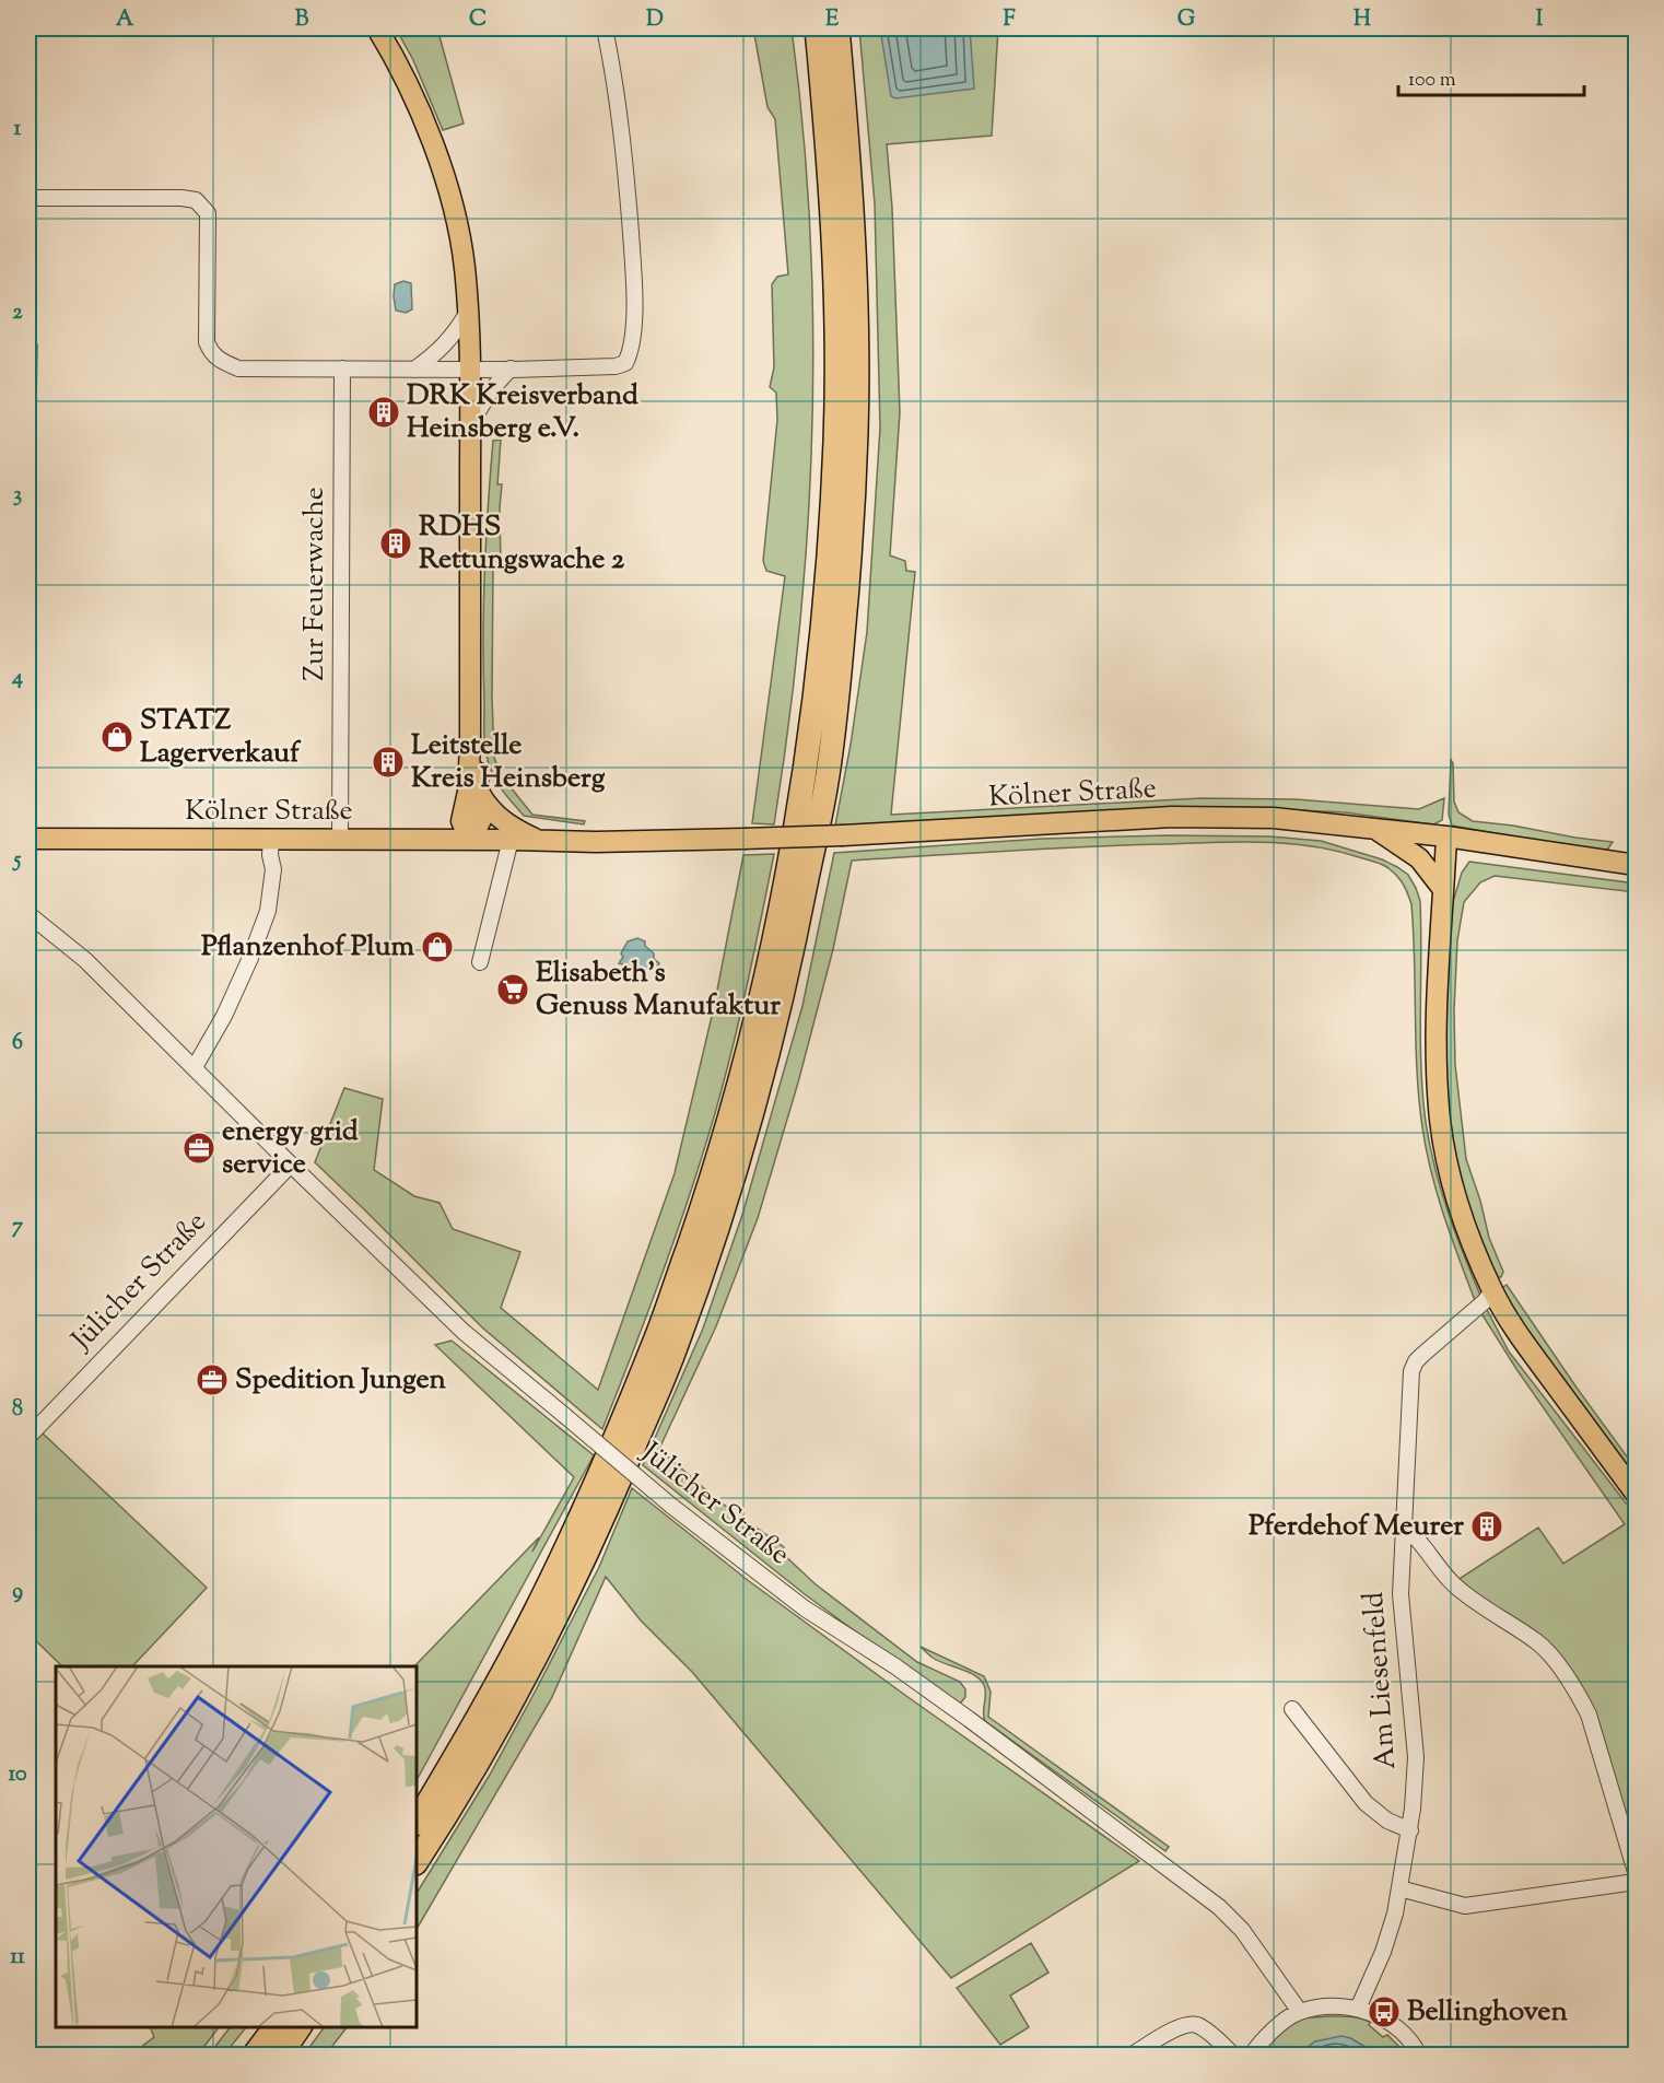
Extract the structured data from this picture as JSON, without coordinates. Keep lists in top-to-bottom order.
{
  "streets": {
    "main road": ["Kölner Straße"],
    "street": ["Zur Feuerwache", "Jülicher Straße", "Am Liesenfeld"]
  },
  "crossings": [
    ["Zur Feuerwache", "Kölner Straße"]
  ],
  "places": {
    "building": [
      "DRK Kreisverband Heinsberg e.V.",
      "RDHS Rettungswache 2",
      "Leitstelle Kreis Heinsberg",
      "Pferdehof Meurer"
    ],
    "shop": ["STATZ Lagerverkauf", "Pflanzenhof Plum"],
    "supermarket": ["Elisabeth’s Genuss Manufaktur"],
    "office": ["energy grid service", "Spedition Jungen"],
    "bus stop": ["Bellinghoven"]
  },
  "scale_bar": "100 m",
  "grid": {
    "columns": [
      "A",
      "B",
      "C",
      "D",
      "E",
      "F",
      "G",
      "H",
      "I"
    ],
    "rows": [
      "1",
      "2",
      "3",
      "4",
      "5",
      "6",
      "7",
      "8",
      "9",
      "10",
      "11"
    ]
  }
}
